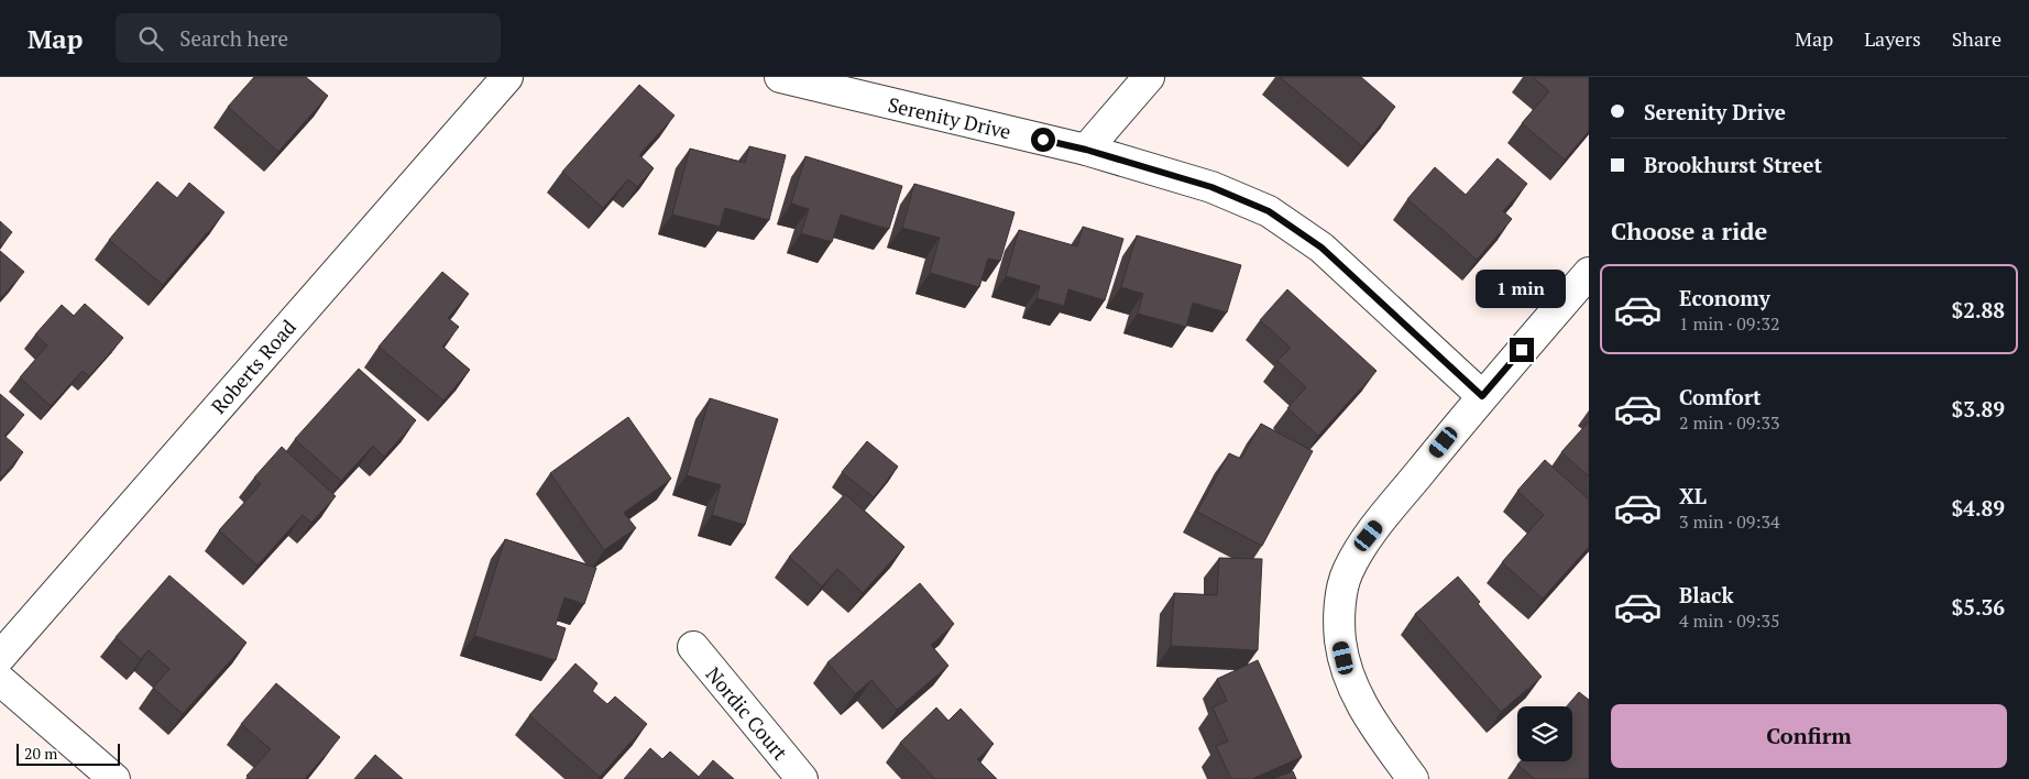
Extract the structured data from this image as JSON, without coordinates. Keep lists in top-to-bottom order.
{
  "streets": {
    "street": ["Serenity Drive", "Roberts Road", "Nordic Court"]
  },
  "scale_bar": "20 m",
  "page": {
    "header": "Map",
    "search": "Search here",
    "nav": ["Map", "Layers", "Share"],
    "banner": ["Serenity Drive", "Brookhurst Street"],
    "heading": "Choose a ride",
    "list": [
      {
        "name": "Economy",
        "note": "1 min · 09:32",
        "value": "$2.88"
      },
      {
        "name": "Comfort",
        "note": "2 min · 09:33",
        "value": "$3.89"
      },
      {
        "name": "XL",
        "note": "3 min · 09:34",
        "value": "$4.89"
      },
      {
        "name": "Black",
        "note": "4 min · 09:35",
        "value": "$5.36"
      }
    ],
    "bubble": "1 min",
    "buttons": "Confirm",
    "scale": "20 m"
  }
}
